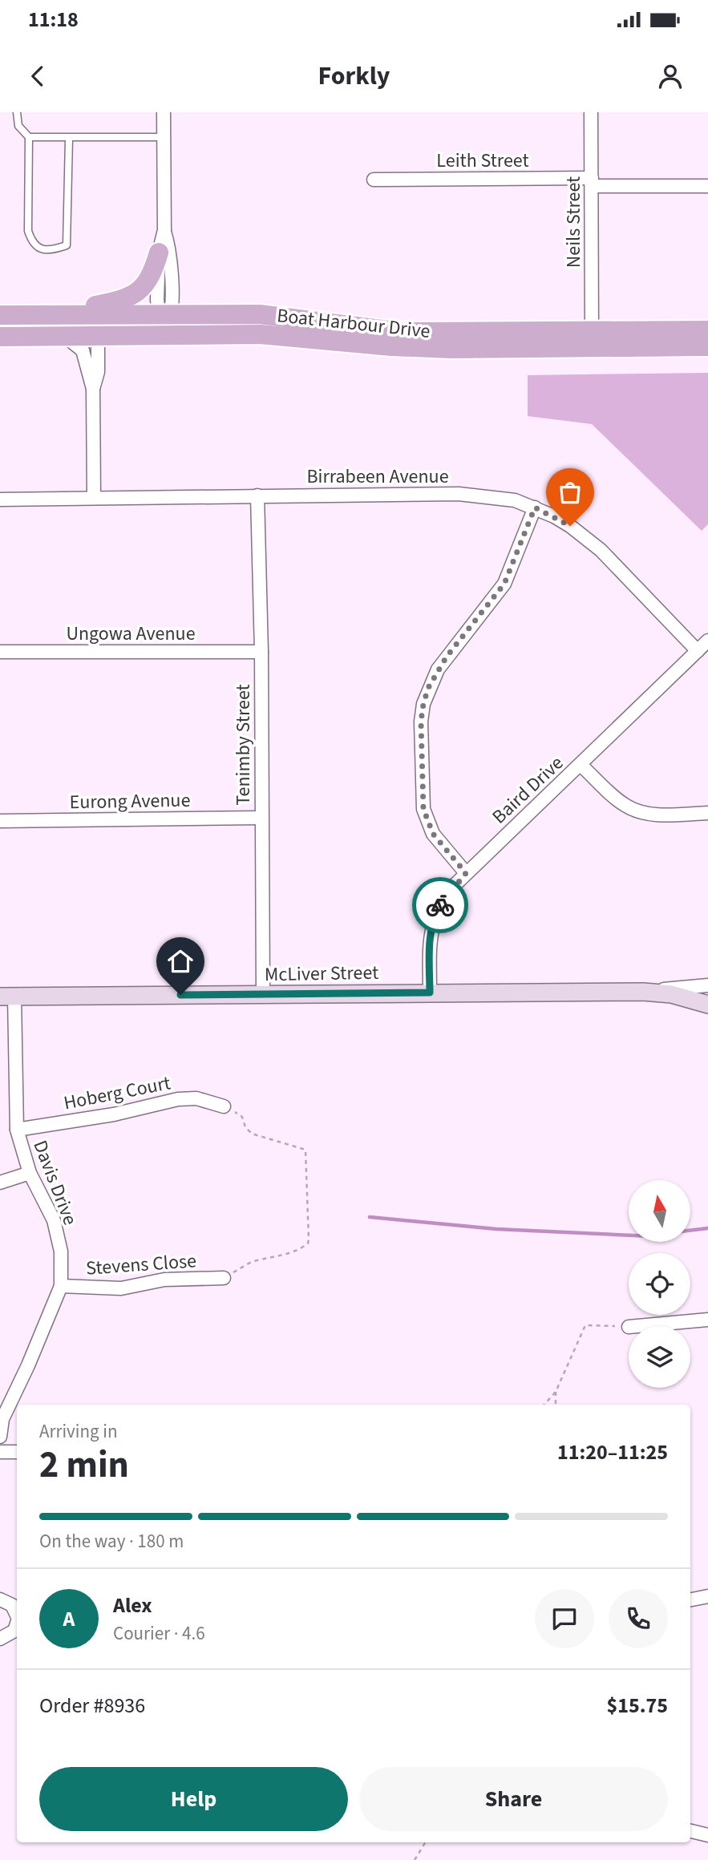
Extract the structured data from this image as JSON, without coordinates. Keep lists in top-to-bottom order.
{
  "streets": {
    "main road": ["Boat Harbour Drive"],
    "street": [
      "Leith Street",
      "Neils Street",
      "Birrabeen Avenue",
      "Ungowa Avenue",
      "Tenimby Street",
      "Baird Drive",
      "Eurong Avenue",
      "McLiver Street",
      "Hoberg Court",
      "Davis Drive",
      "Stevens Close"
    ]
  },
  "crossings": [
    ["Leith Street", "Neils Street"],
    ["Neils Street", "Boat Harbour Drive"],
    ["Birrabeen Avenue", "Tenimby Street"],
    ["Birrabeen Avenue", "Baird Drive"],
    ["Ungowa Avenue", "Tenimby Street"],
    ["Tenimby Street", "Eurong Avenue"],
    ["Tenimby Street", "McLiver Street"],
    ["Baird Drive", "McLiver Street"],
    ["McLiver Street", "Davis Drive"],
    ["Hoberg Court", "Davis Drive"],
    ["Davis Drive", "Stevens Close"]
  ],
  "north": "top",
  "page": {
    "status": "11:18",
    "header": "Forkly",
    "heading": ["2 min", "Arriving in", "11:20–11:25"],
    "panel": [
      "Alex",
      "Courier · 4.6",
      "Order #8936",
      "$15.75"
    ],
    "bar": "On the way · 180 m",
    "round": "A",
    "buttons": ["Help", "Share"]
  }
}
